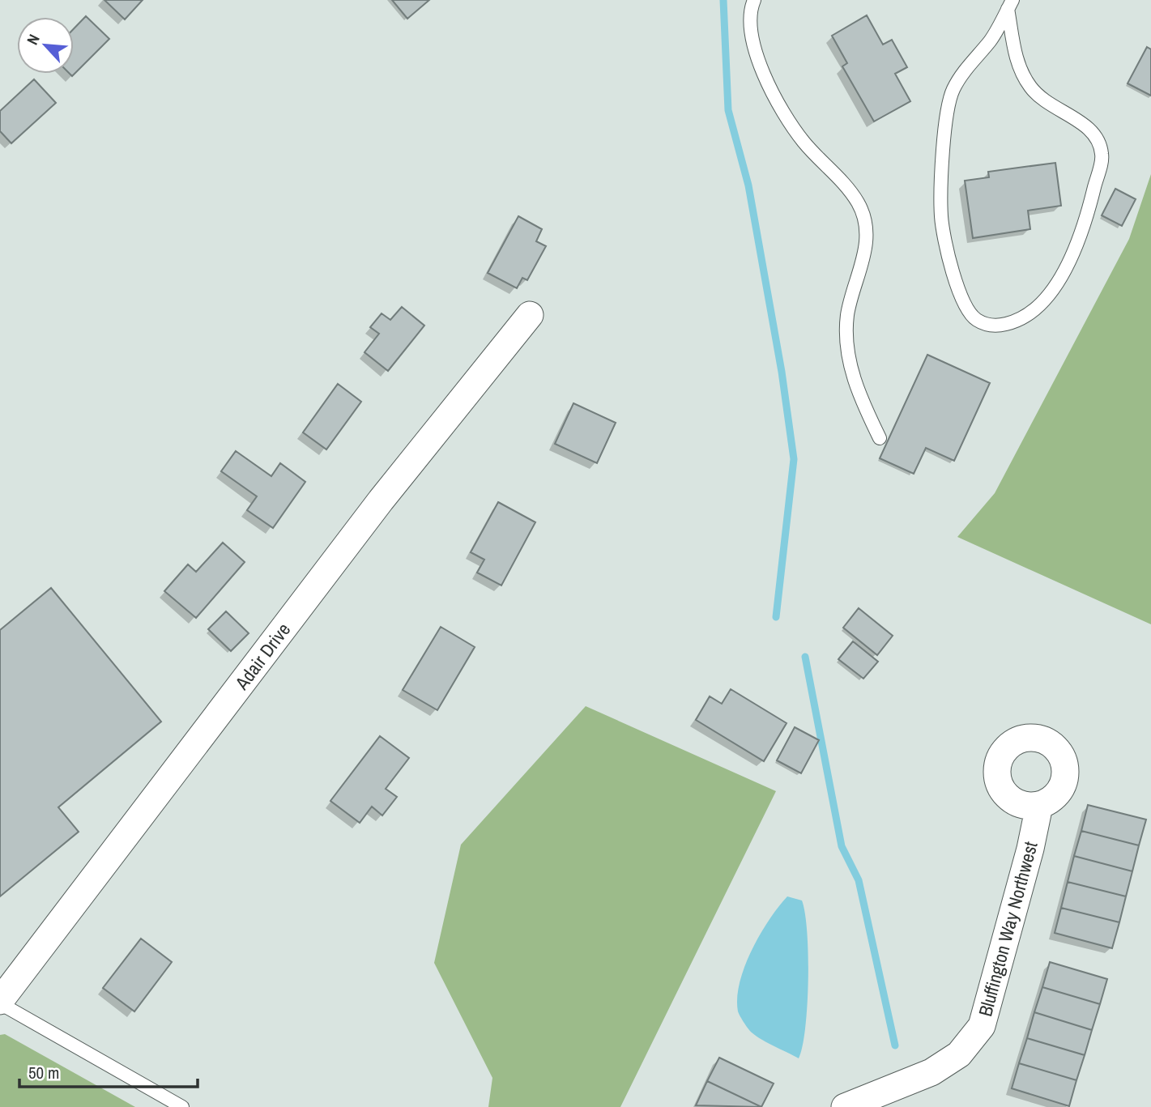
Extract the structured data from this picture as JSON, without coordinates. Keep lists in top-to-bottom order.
{
  "streets": {
    "street": ["Adair Drive", "Bluffington Way Northwest"]
  },
  "scale_bar": "50 m",
  "north": "top left"
}
